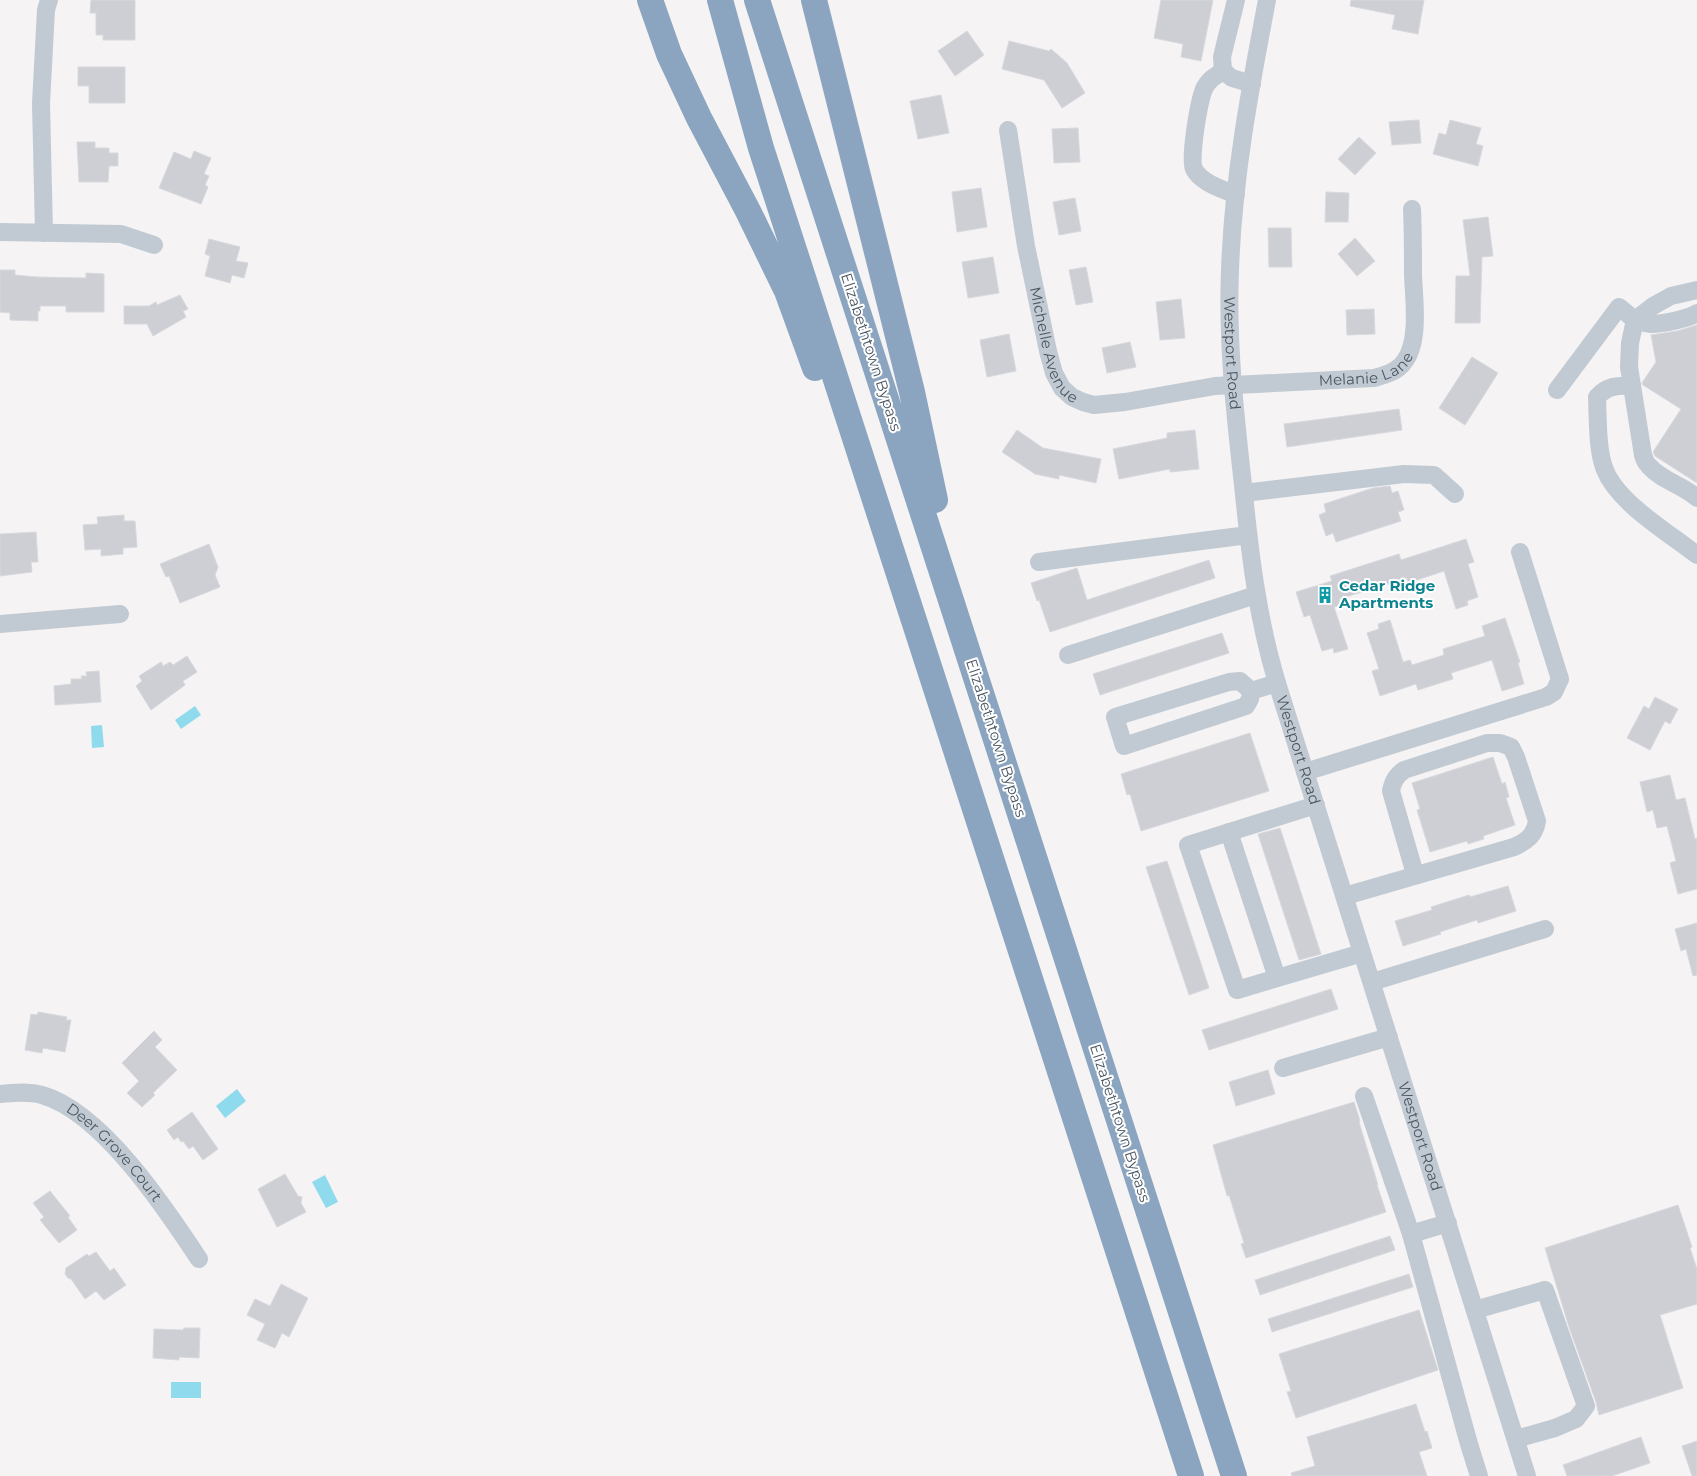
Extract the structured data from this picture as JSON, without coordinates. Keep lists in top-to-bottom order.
{
  "streets": {
    "highway": ["Elizabethtown Bypass"],
    "street": [
      "Michelle Avenue",
      "Westport Road",
      "Melanie Lane",
      "Deer Grove Court"
    ]
  },
  "crossings": [
    ["Michelle Avenue", "Westport Road"],
    ["Michelle Avenue", "Melanie Lane"],
    ["Westport Road", "Melanie Lane"]
  ],
  "places": {
    "building": ["Cedar Ridge Apartments"]
  }
}
